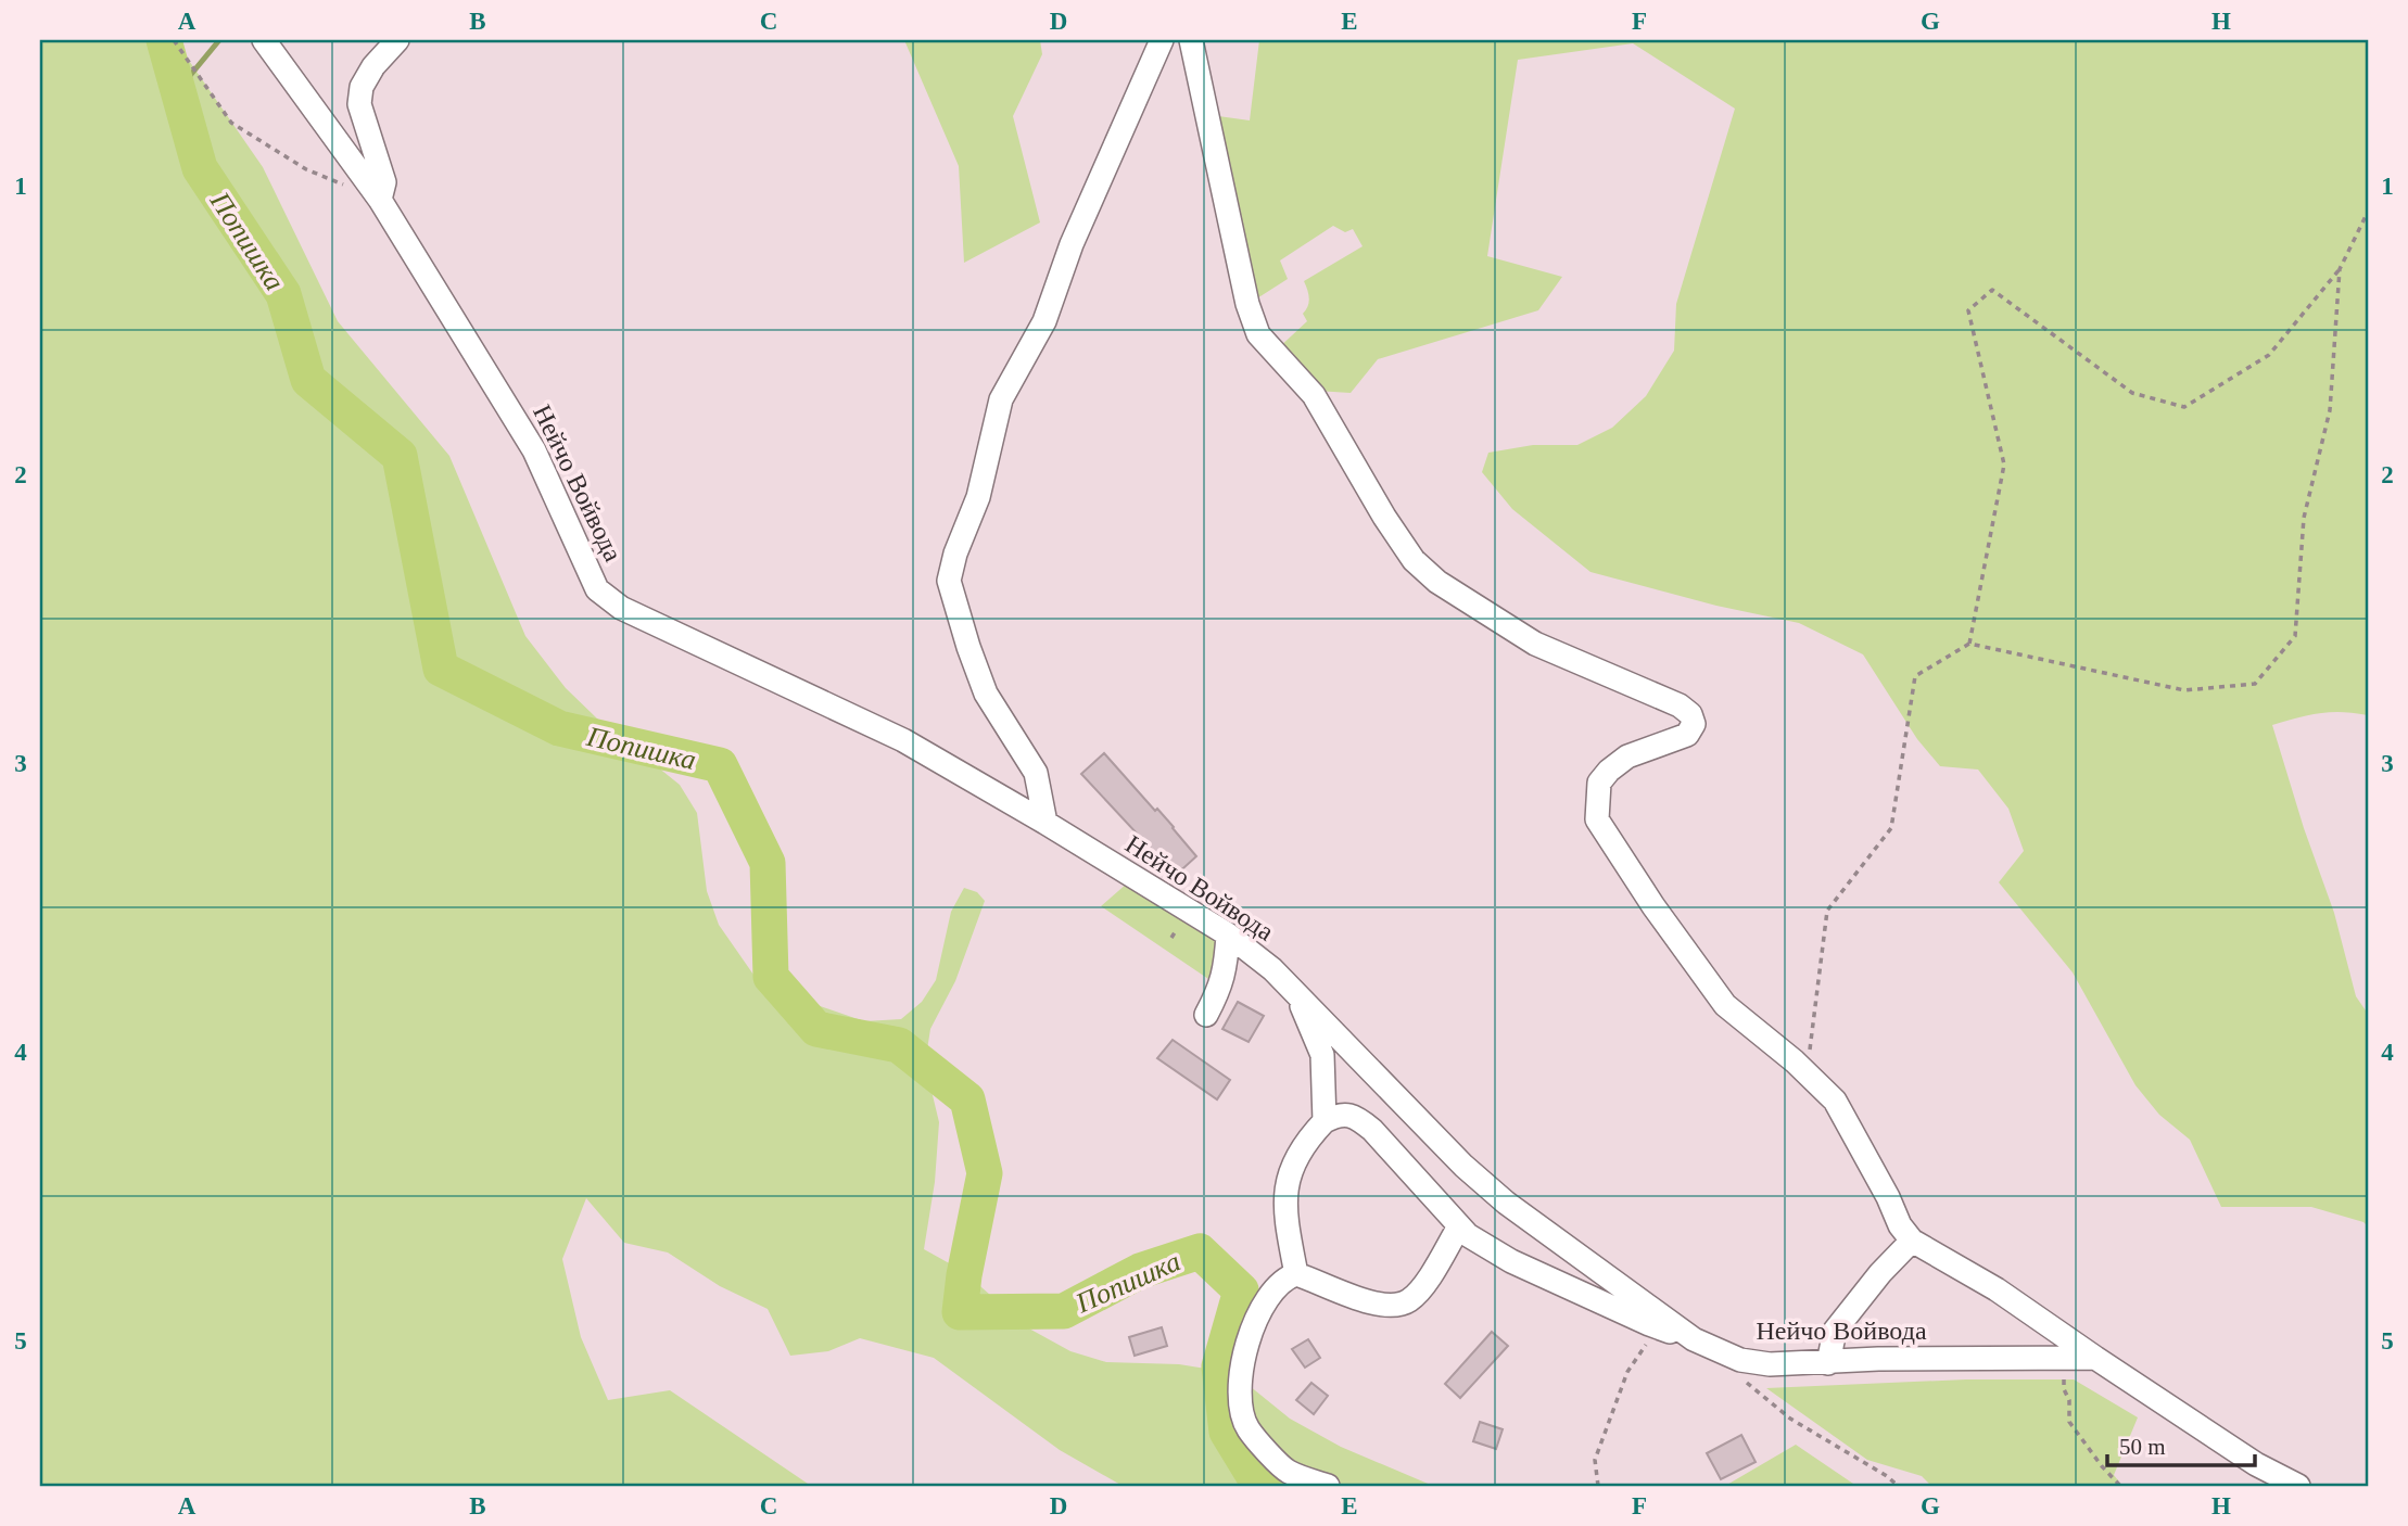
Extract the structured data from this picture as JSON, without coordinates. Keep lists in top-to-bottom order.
{
  "streets": {
    "street": ["Нейчо Войвода"]
  },
  "water": ["Попишка"],
  "scale_bar": "50 m",
  "grid": {
    "columns": [
      "A",
      "B",
      "C",
      "D",
      "E",
      "F",
      "G",
      "H"
    ],
    "rows": [
      "1",
      "2",
      "3",
      "4",
      "5"
    ]
  }
}
